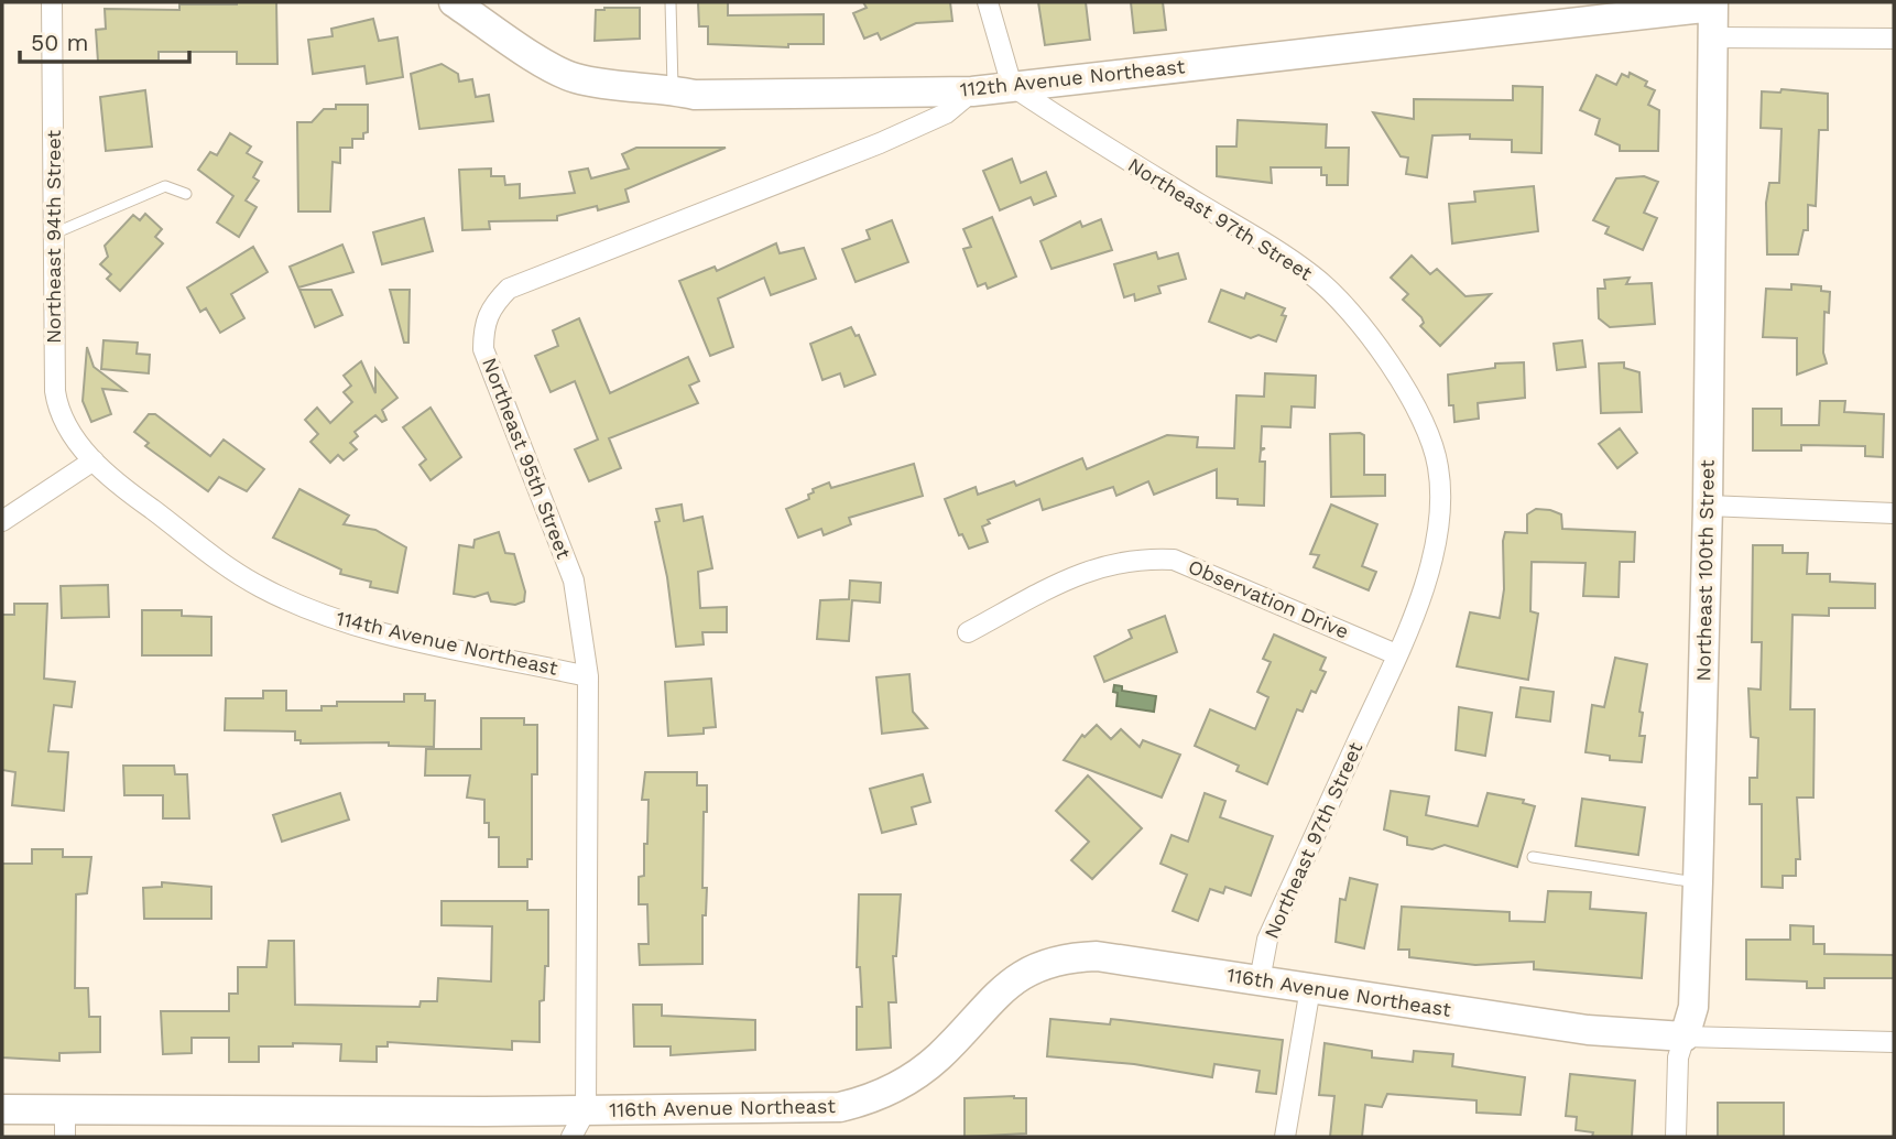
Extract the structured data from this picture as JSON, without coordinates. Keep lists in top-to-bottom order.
{
  "streets": {
    "street": [
      "112th Avenue Northeast",
      "Northeast 97th Street",
      "Northeast 94th Street",
      "Northeast 95th Street",
      "Northeast 100th Street",
      "Observation Drive",
      "114th Avenue Northeast",
      "116th Avenue Northeast"
    ]
  },
  "crossings": [
    ["112th Avenue Northeast", "Northeast 97th Street"],
    ["112th Avenue Northeast", "Northeast 95th Street"],
    ["112th Avenue Northeast", "Northeast 100th Street"],
    ["Northeast 97th Street", "Observation Drive"],
    ["Northeast 97th Street", "116th Avenue Northeast"],
    ["Northeast 94th Street", "114th Avenue Northeast"],
    ["Northeast 95th Street", "114th Avenue Northeast"],
    ["Northeast 95th Street", "116th Avenue Northeast"],
    ["Northeast 100th Street", "116th Avenue Northeast"]
  ],
  "scale_bar": "50 m"
}
